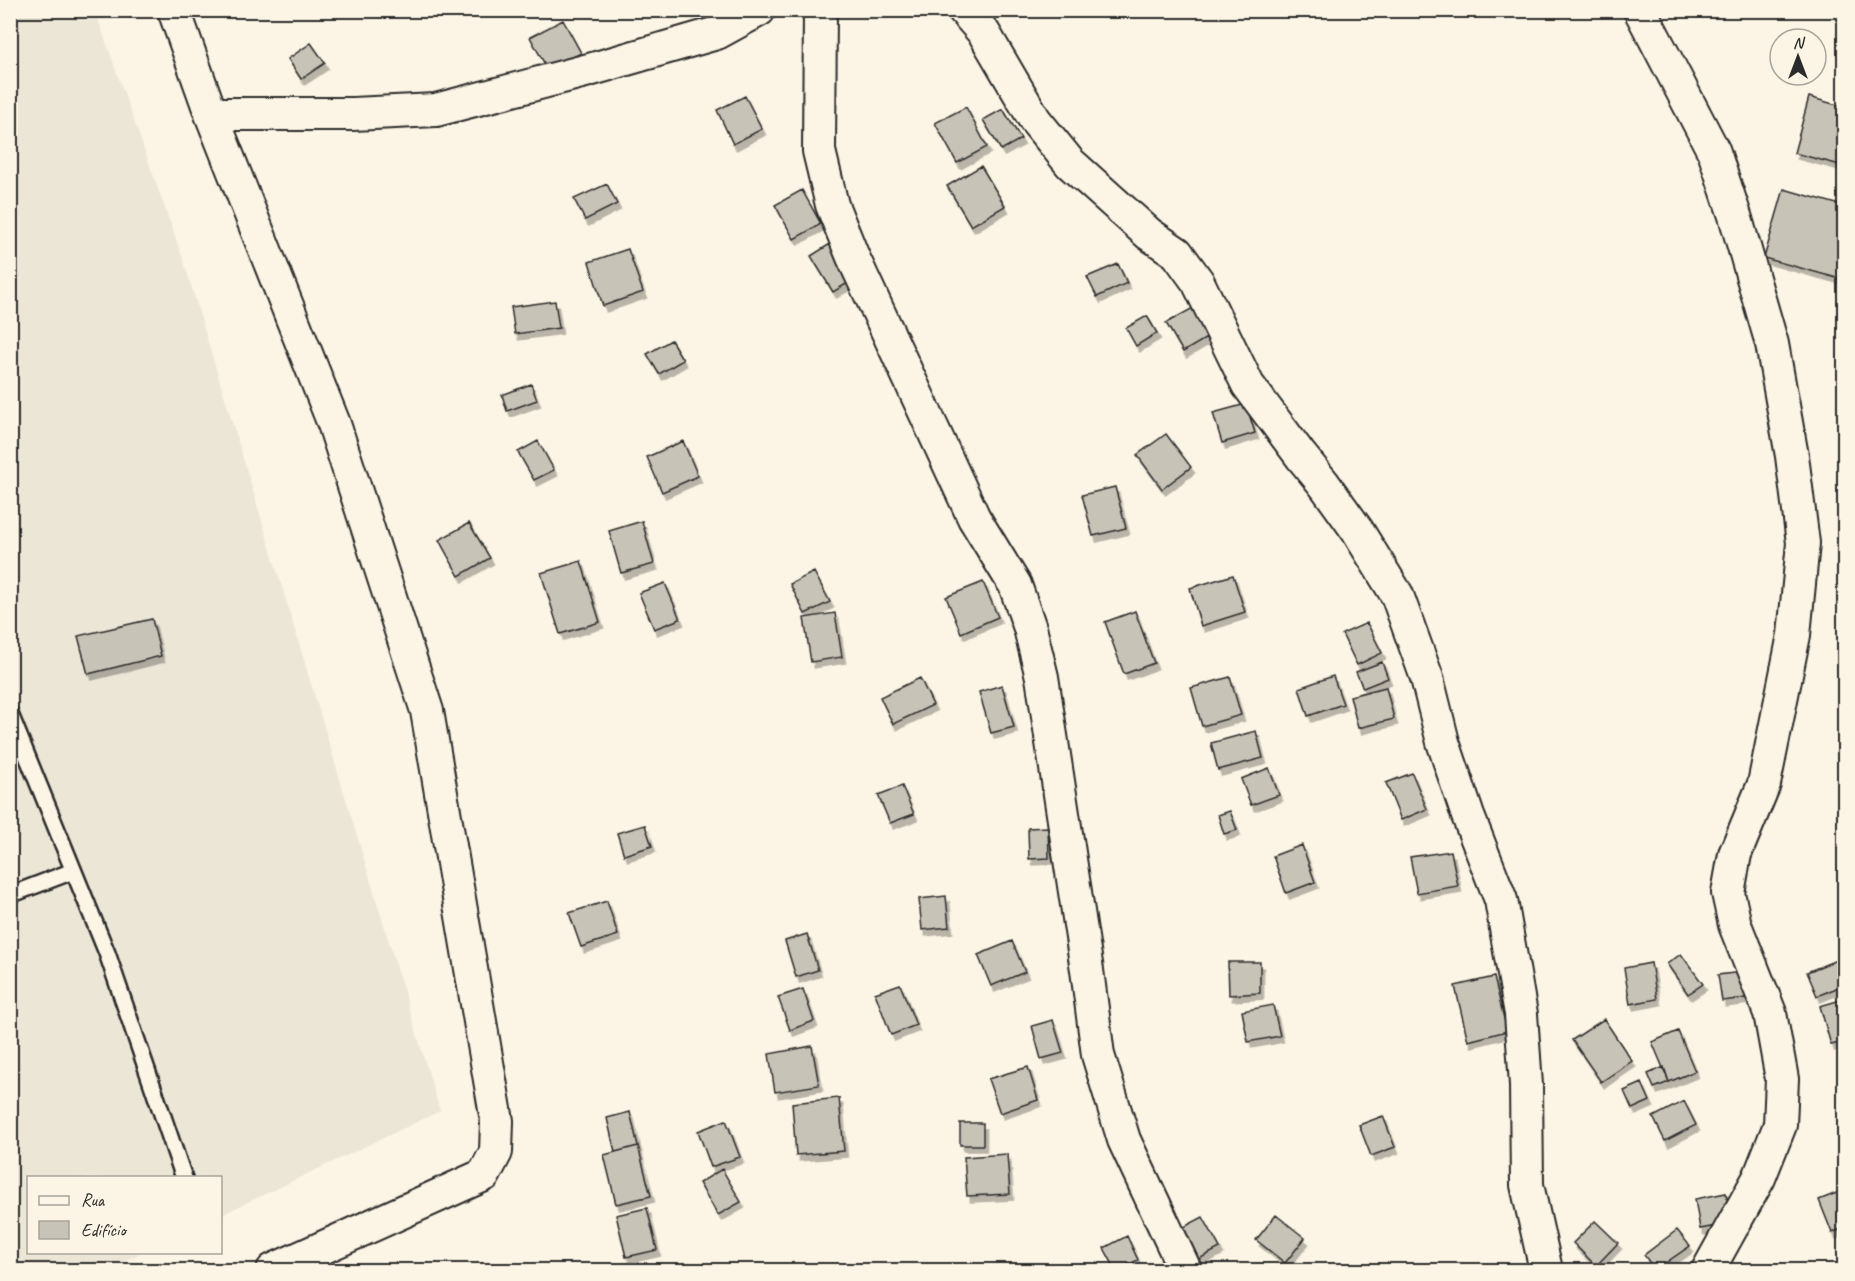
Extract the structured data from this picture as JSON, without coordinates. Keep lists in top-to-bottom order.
{
  "legend": ["Rua", "Edifício"],
  "north": "top"
}
